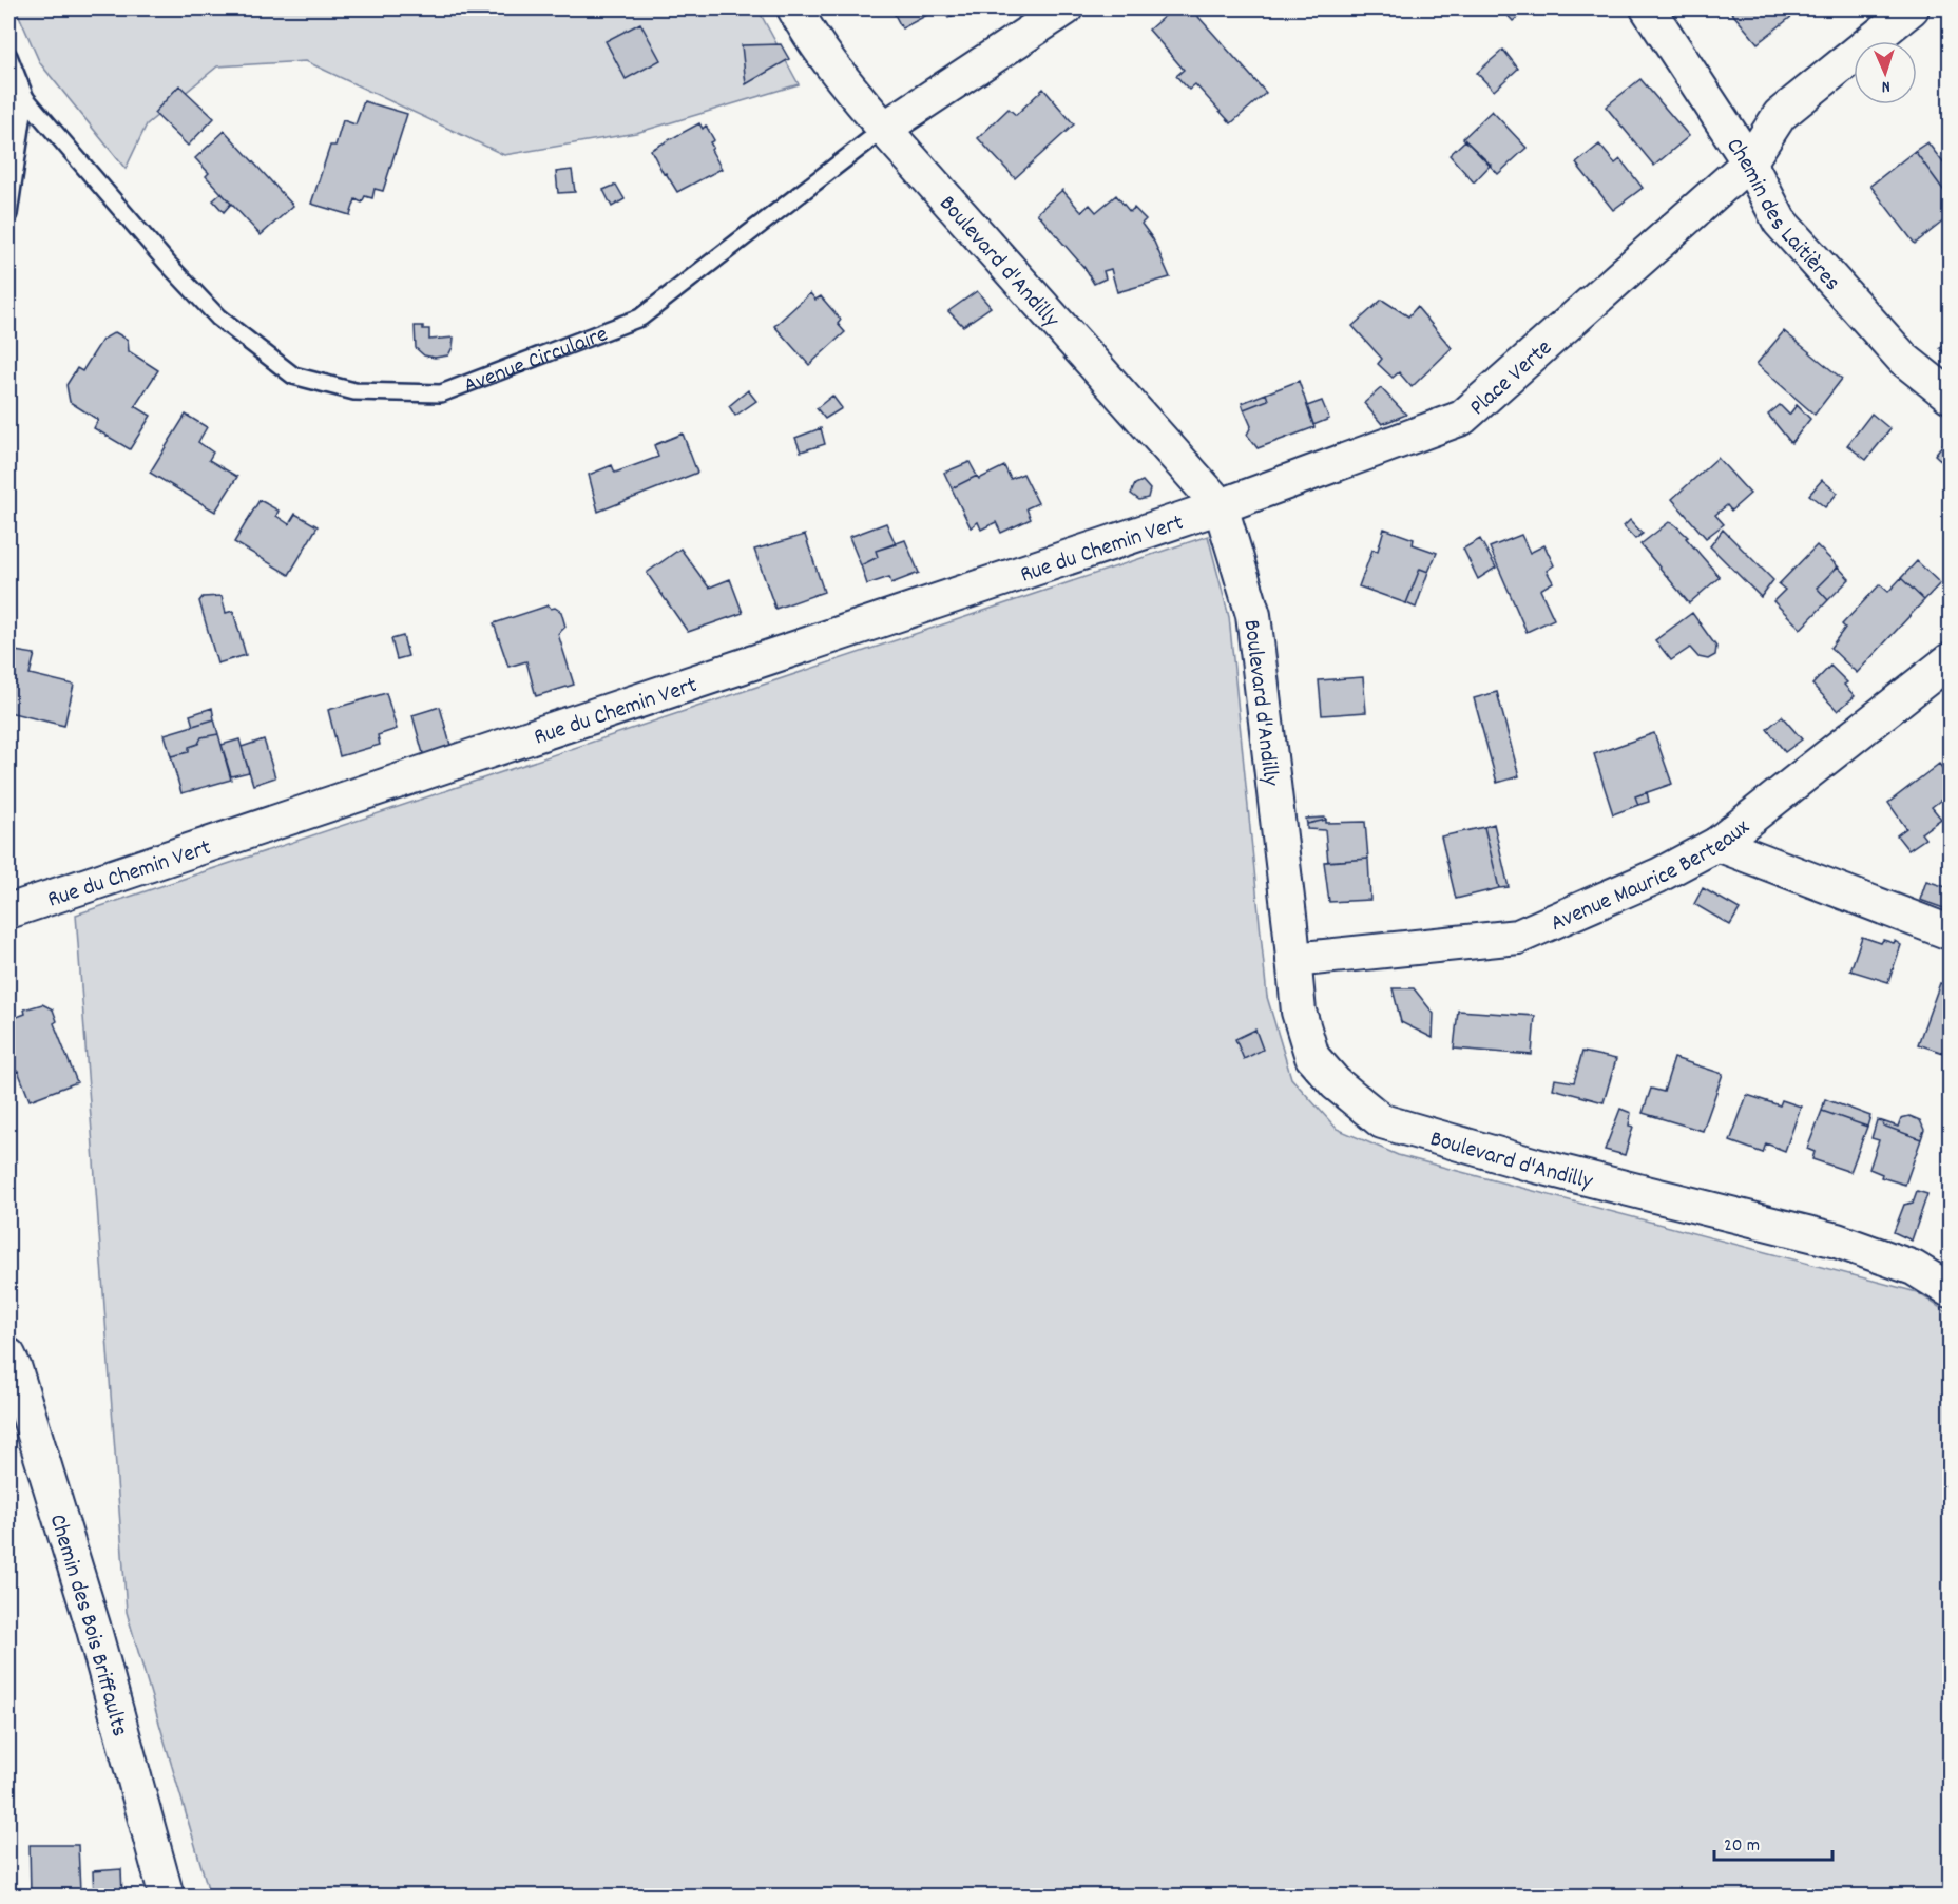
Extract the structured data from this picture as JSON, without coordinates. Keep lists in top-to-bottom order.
{
  "streets": {
    "street": [
      "Chemin des Laitières",
      "Boulevard d'Andilly",
      "Avenue Circulaire",
      "Place Verte",
      "Rue du Chemin Vert",
      "Avenue Maurice Berteaux",
      "Chemin des Bois Briffaults"
    ]
  },
  "crossings": [
    ["Chemin des Laitières", "Place Verte"],
    ["Boulevard d'Andilly", "Avenue Circulaire"],
    ["Boulevard d'Andilly", "Place Verte"],
    ["Boulevard d'Andilly", "Rue du Chemin Vert"],
    ["Boulevard d'Andilly", "Avenue Maurice Berteaux"],
    ["Place Verte", "Rue du Chemin Vert"]
  ],
  "scale_bar": "20 m",
  "north": "bottom"
}
